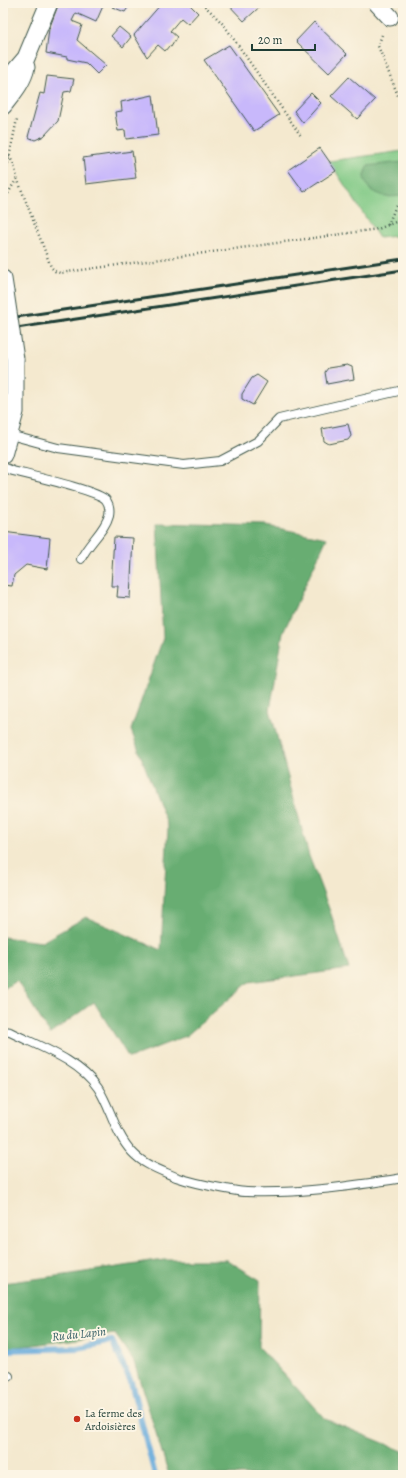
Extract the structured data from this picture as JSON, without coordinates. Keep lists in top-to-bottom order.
{
  "water": ["Ru du Lapin"],
  "places": ["La ferme des Ardoisières"],
  "scale_bar": "20 m"
}
